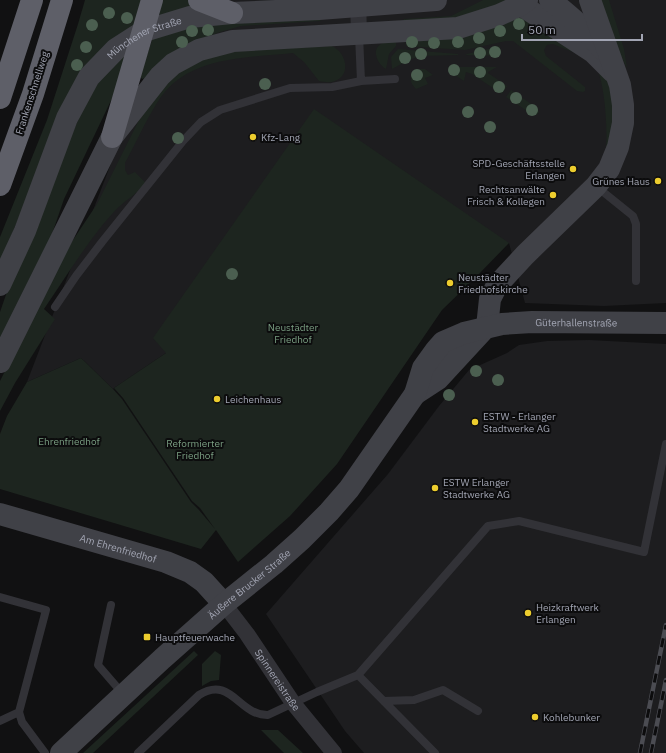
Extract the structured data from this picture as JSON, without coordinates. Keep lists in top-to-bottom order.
{
  "streets": {
    "highway": ["Frankenschnellweg"],
    "street": [
      "Münchener Straße",
      "Güterhallenstraße",
      "Am Ehrenfriedhof",
      "Äußere Brucker Straße",
      "Spinnereistraße"
    ]
  },
  "crossings": [
    ["Güterhallenstraße", "Äußere Brucker Straße"],
    ["Am Ehrenfriedhof", "Äußere Brucker Straße"],
    ["Am Ehrenfriedhof", "Spinnereistraße"],
    ["Äußere Brucker Straße", "Spinnereistraße"]
  ],
  "parks": ["Neustädter Friedhof", "Ehrenfriedhof", "Reformierter Friedhof"],
  "places": {
    "other": [
      "Kfz-Lang",
      "SPD-Geschäftsstelle Erlangen",
      "Grünes Haus",
      "Rechtsanwälte Frisch & Kollegen",
      "Neustädter Friedhofskirche",
      "Leichenhaus",
      "ESTW - Erlanger Stadtwerke AG",
      "ESTW Erlanger Stadtwerke AG",
      "Heizkraftwerk Erlangen",
      "Kohlebunker"
    ],
    "transit": ["Hauptfeuerwache"]
  },
  "scale_bar": "50 m"
}
